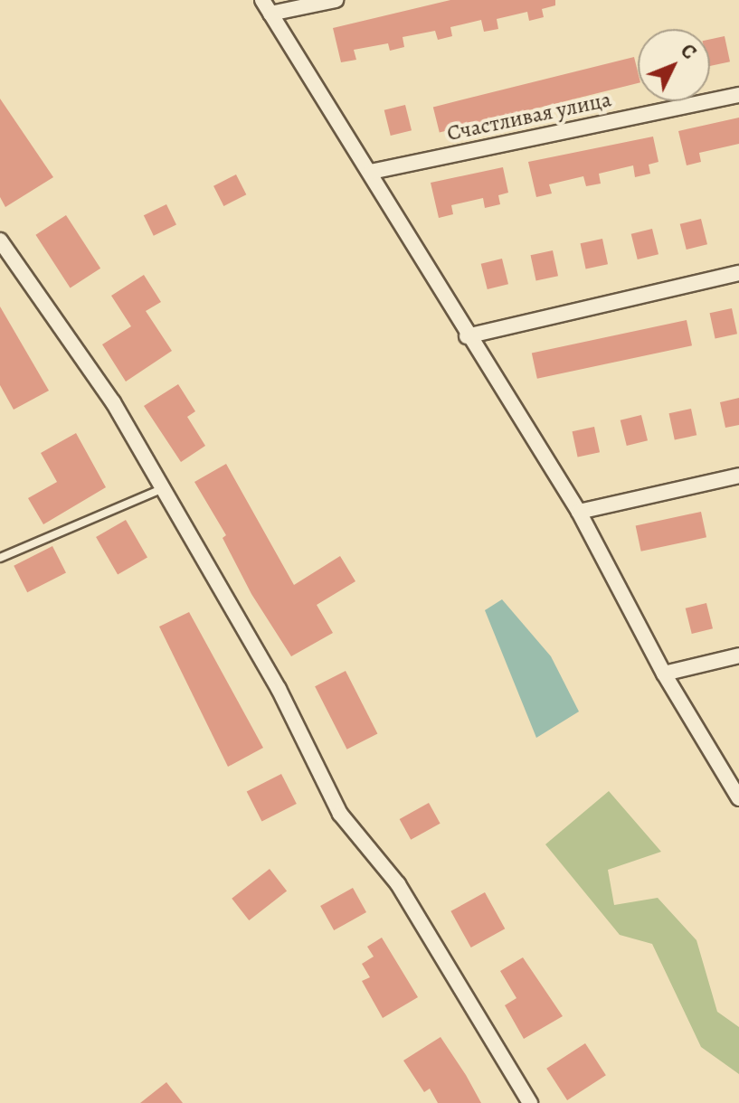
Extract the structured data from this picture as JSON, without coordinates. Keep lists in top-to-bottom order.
{
  "streets": {
    "street": ["Счастливая улица"]
  },
  "north": "top right"
}
